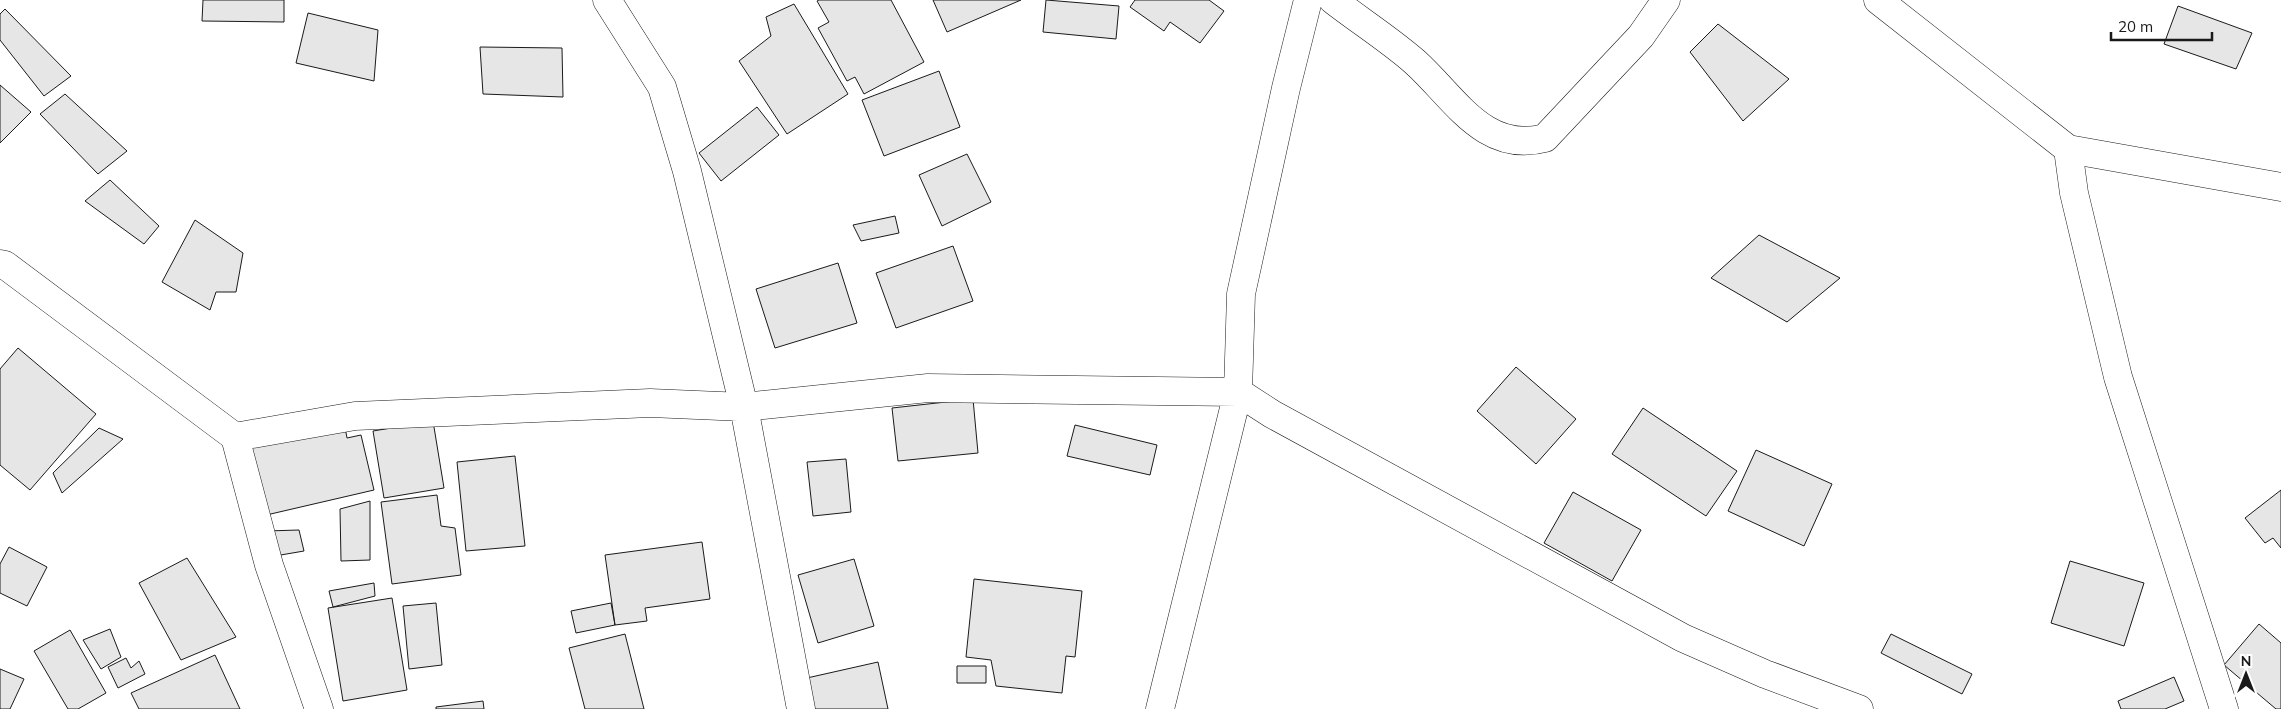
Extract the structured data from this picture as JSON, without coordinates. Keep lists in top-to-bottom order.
{
  "scale_bar": "20 m",
  "north": "top"
}
